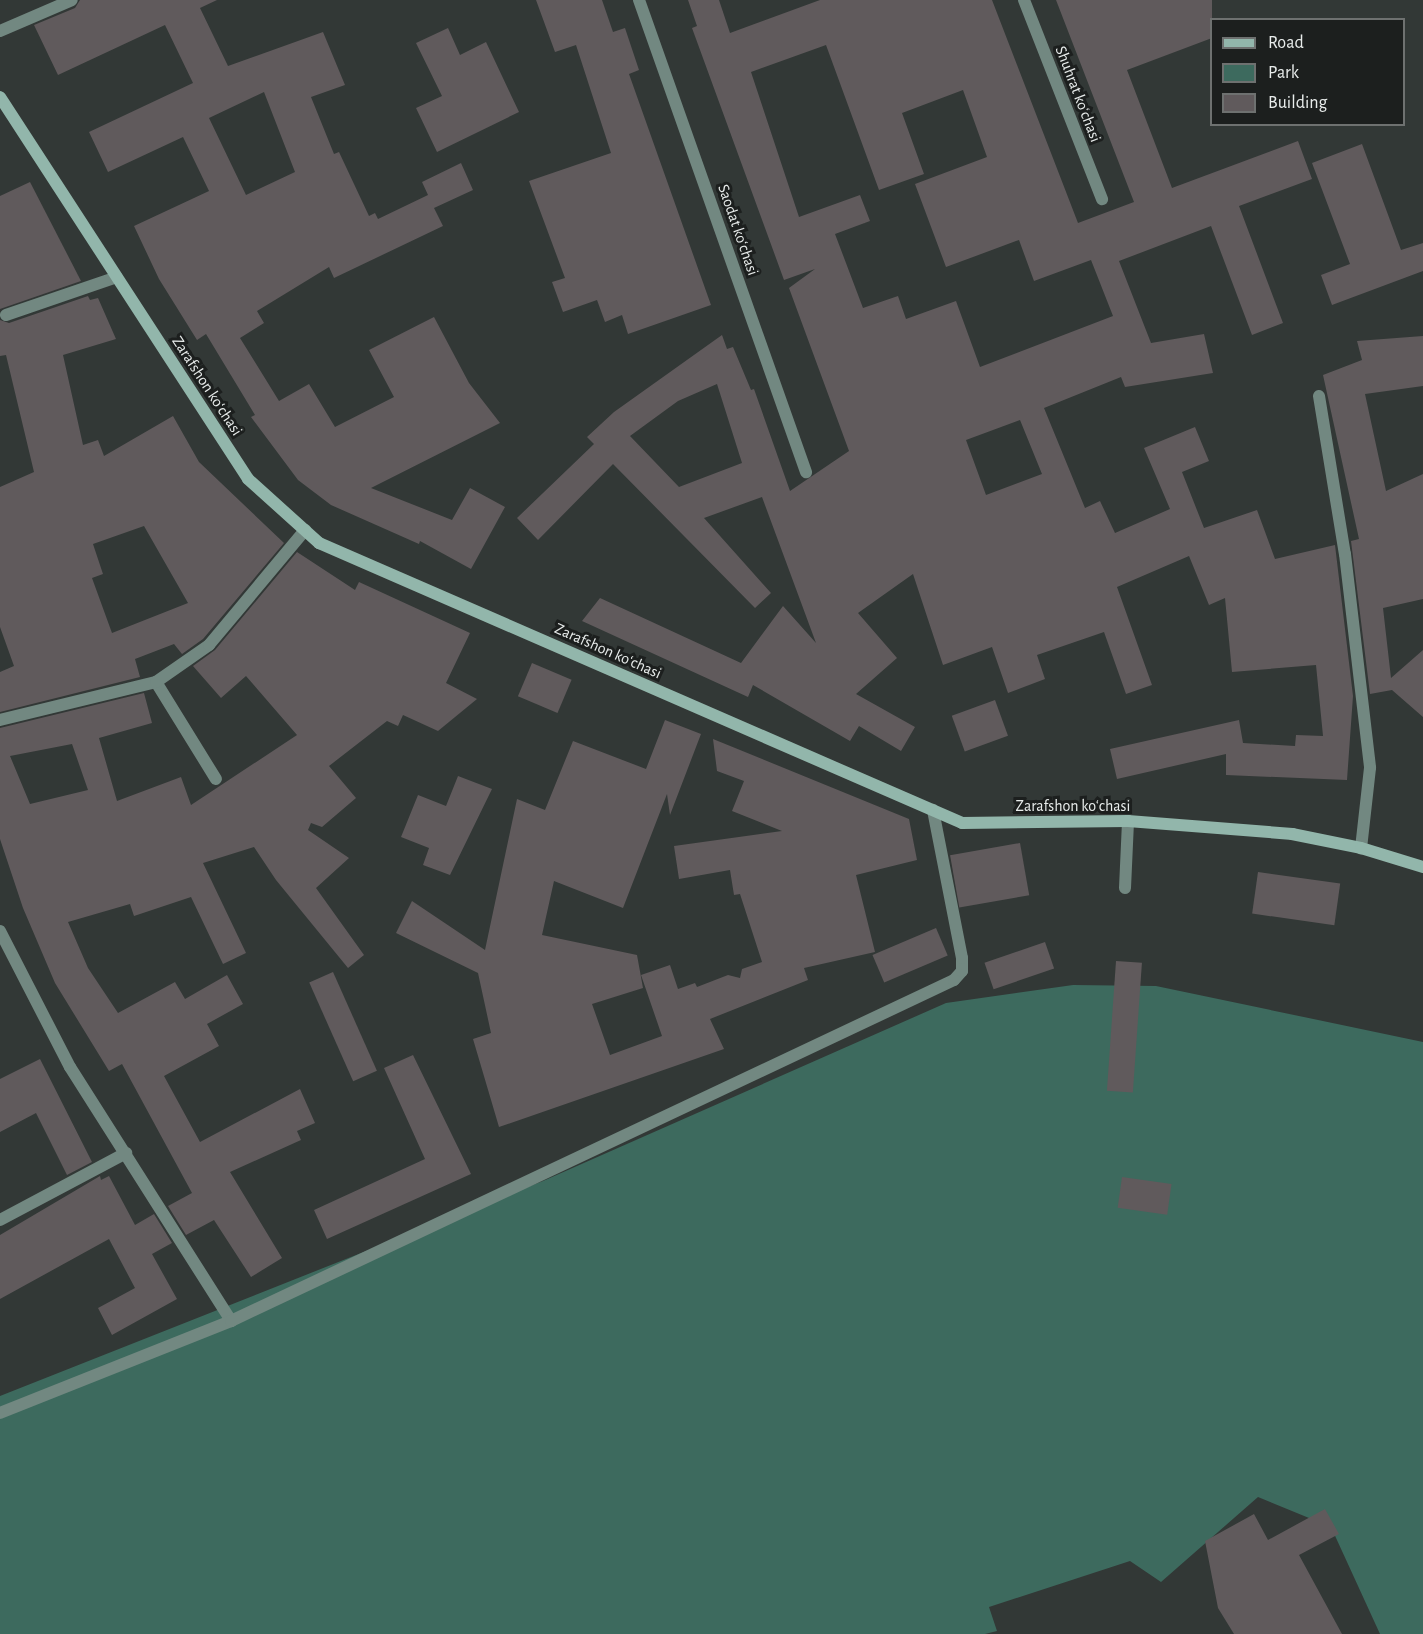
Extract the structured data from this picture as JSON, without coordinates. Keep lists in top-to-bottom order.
{
  "streets": {
    "main road": ["Zarafshon koʻchasi"],
    "street": ["Shuhrat koʻchasi", "Saodat koʻchasi"]
  },
  "legend": ["Road", "Park", "Building"]
}
